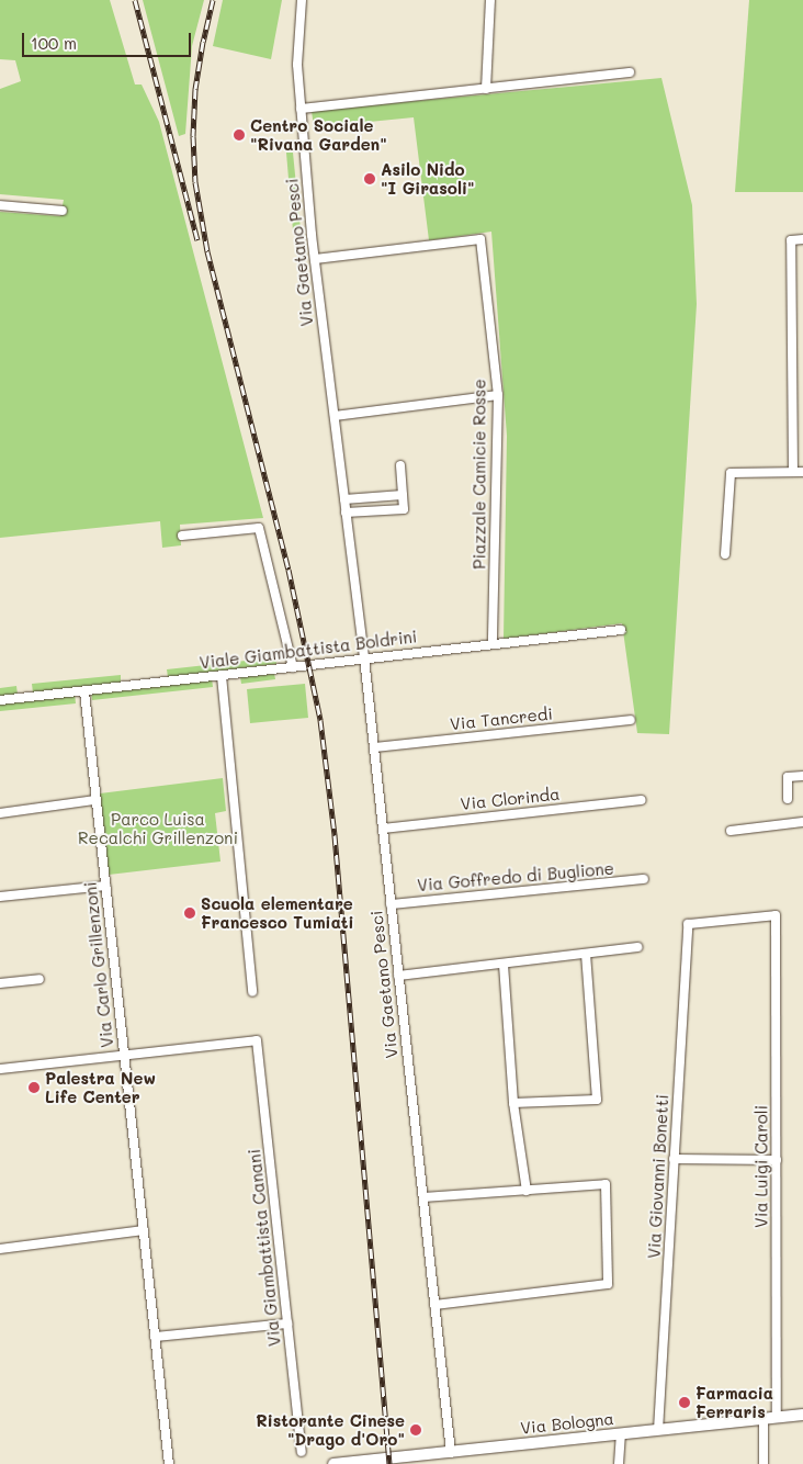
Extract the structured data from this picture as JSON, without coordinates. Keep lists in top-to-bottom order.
{
  "streets": {
    "street": [
      "Via Gaetano Pesci",
      "Piazzale Camicie Rosse",
      "Viale Giambattista Boldrini",
      "Via Tancredi",
      "Via Clorinda",
      "Via Goffredo di Buglione",
      "Via Carlo Grillenzoni",
      "Via Luigi Caroli",
      "Via Giovanni Bonetti",
      "Via Giambattista Canani",
      "Via Bologna"
    ]
  },
  "crossings": [
    ["Via Gaetano Pesci", "Piazzale Camicie Rosse"],
    ["Via Gaetano Pesci", "Viale Giambattista Boldrini"],
    ["Via Gaetano Pesci", "Via Tancredi"],
    ["Via Gaetano Pesci", "Via Clorinda"],
    ["Via Gaetano Pesci", "Via Goffredo di Buglione"],
    ["Via Gaetano Pesci", "Via Bologna"],
    ["Piazzale Camicie Rosse", "Viale Giambattista Boldrini"],
    ["Viale Giambattista Boldrini", "Via Carlo Grillenzoni"],
    ["Via Carlo Grillenzoni", "Via Giambattista Canani"],
    ["Via Luigi Caroli", "Via Giovanni Bonetti"],
    ["Via Luigi Caroli", "Via Bologna"],
    ["Via Giovanni Bonetti", "Via Bologna"]
  ],
  "parks": ["Parco Luisa Recalchi Grillenzoni"],
  "places": [
    "Centro Sociale \"Rivana Garden\"",
    "Asilo Nido \"I Girasoli\"",
    "Scuola elementare Francesco Tumiati",
    "Palestra New Life Center",
    "Farmacia Ferraris",
    "Ristorante Cinese \"Drago d'Oro\""
  ],
  "scale_bar": "100 m"
}
